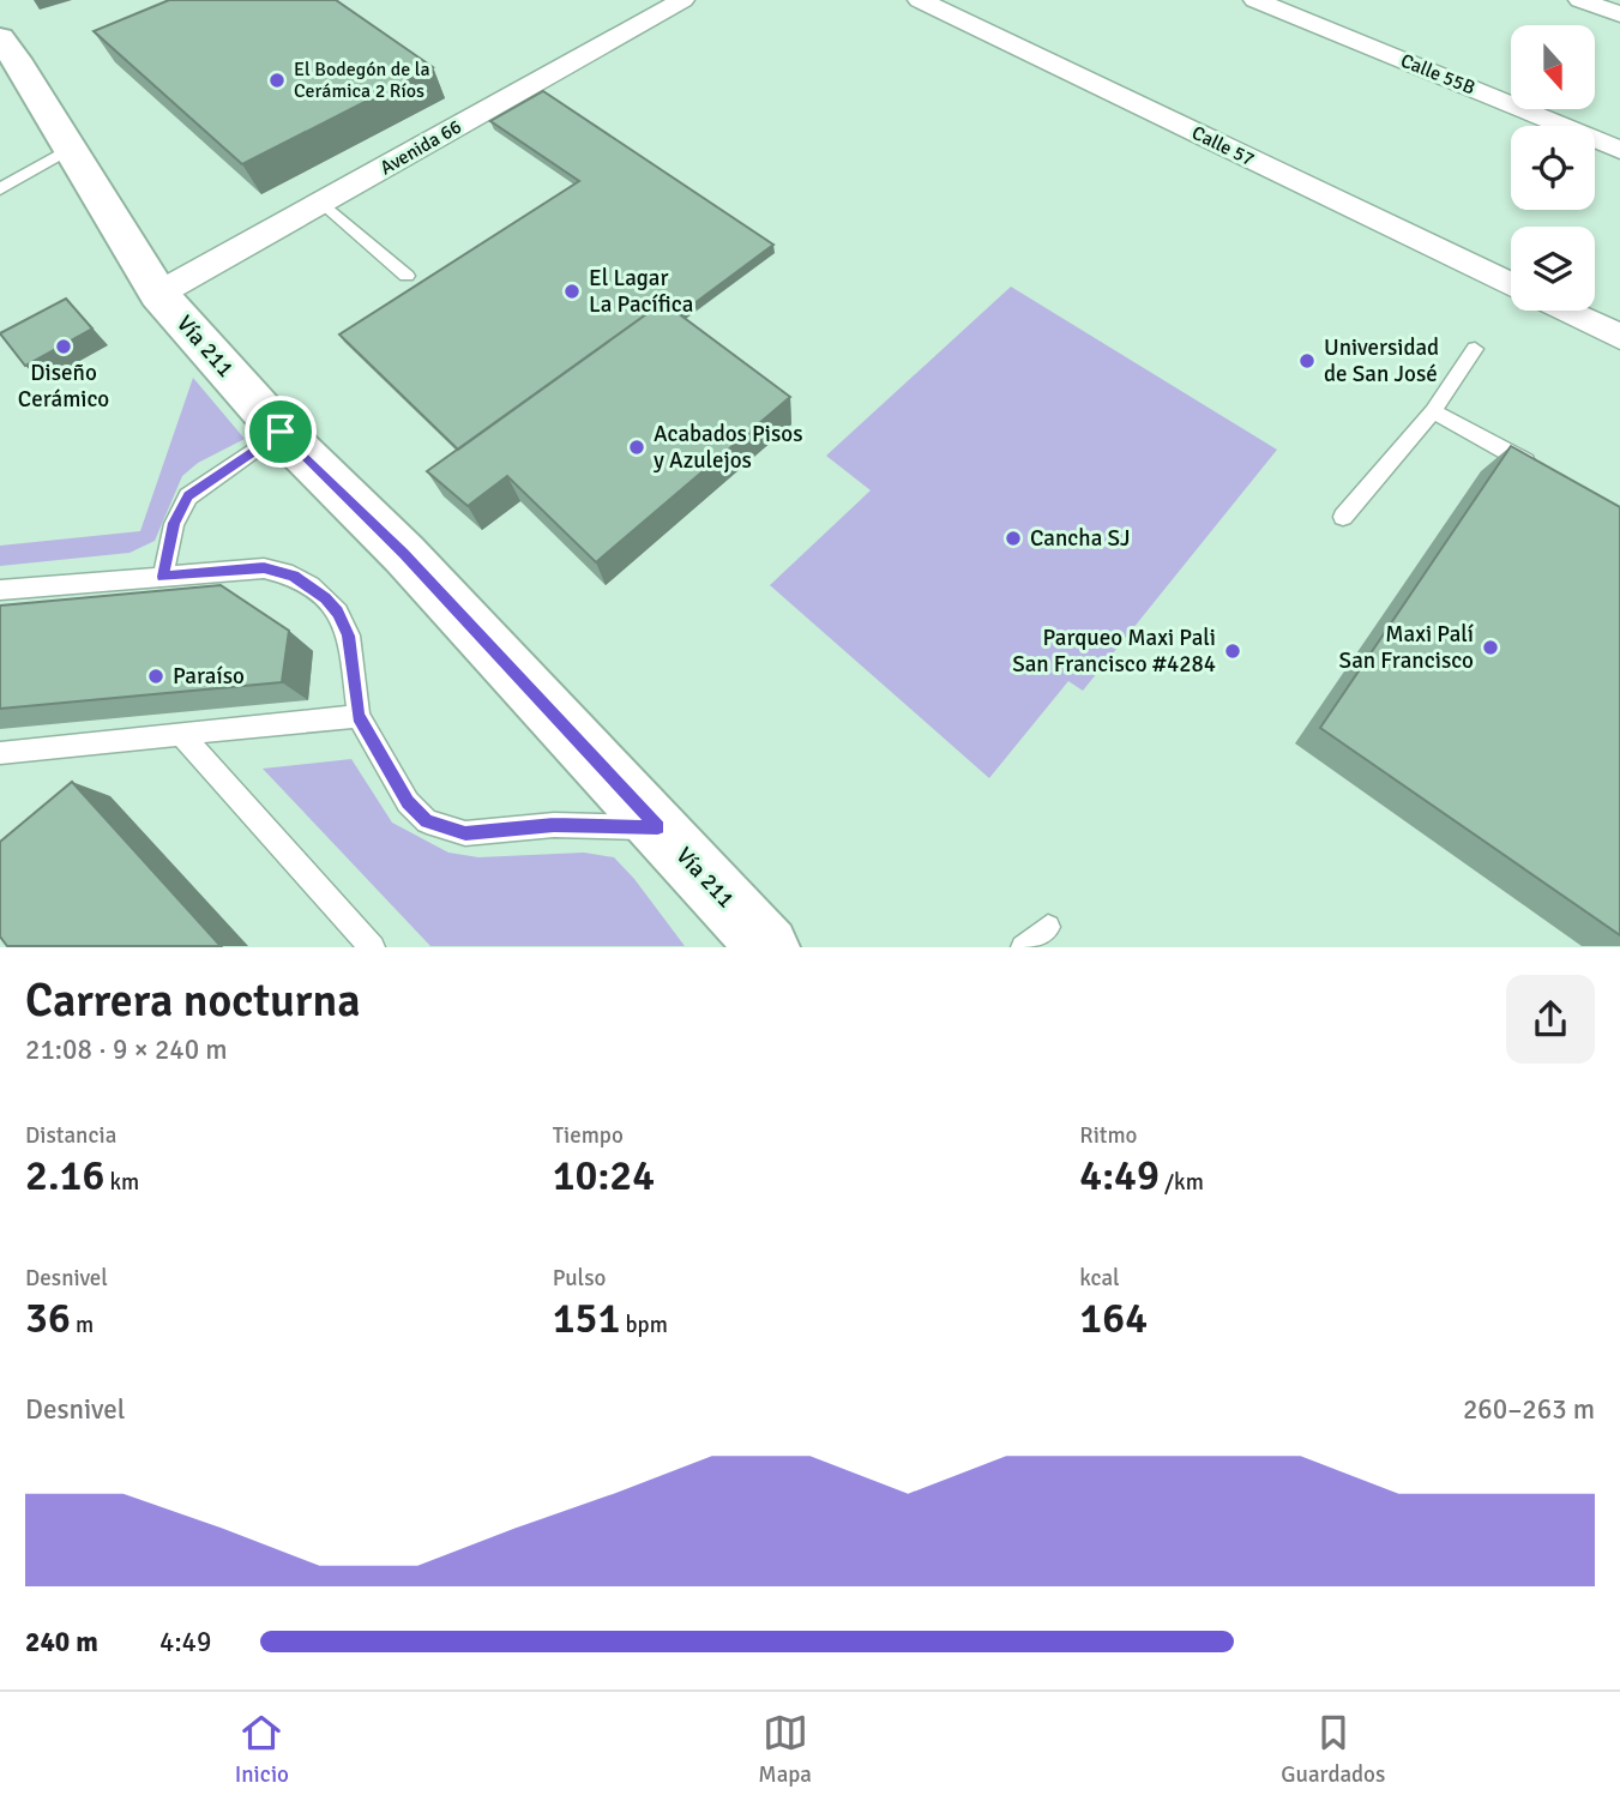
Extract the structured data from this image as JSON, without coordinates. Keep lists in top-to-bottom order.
{
  "streets": {
    "main road": ["Vía 211"],
    "street": ["Calle 55B", "Calle 57", "Avenida 66"]
  },
  "crossings": [
    ["Avenida 66", "Vía 211"]
  ],
  "places": [
    "El Bodegón de la Cerámica 2 Ríos",
    "El Lagar La Pacífica",
    "Diseño Cerámico",
    "Universidad de San José",
    "Acabados Pisos y Azulejos",
    "Cancha SJ",
    "Maxi Palí San Francisco",
    "Parqueo Maxi Pali San Francisco #4284",
    "Paraíso"
  ],
  "north": "bottom",
  "page": {
    "heading": ["Carrera nocturna", "21:08 · 9 × 240 m"],
    "stats": [
      ["Distancia", "2.16 km"],
      ["Tiempo", "10:24"],
      ["Ritmo", "4:49 /km"],
      ["Desnivel", "36 m"],
      ["Pulso", "151 bpm"],
      ["kcal", "164"]
    ],
    "chart": ["Desnivel", "260–263 m"],
    "list": [
      {
        "name": "240 m",
        "note": "4:49"
      }
    ],
    "tabs": ["Inicio", "Mapa", "Guardados"]
  }
}
